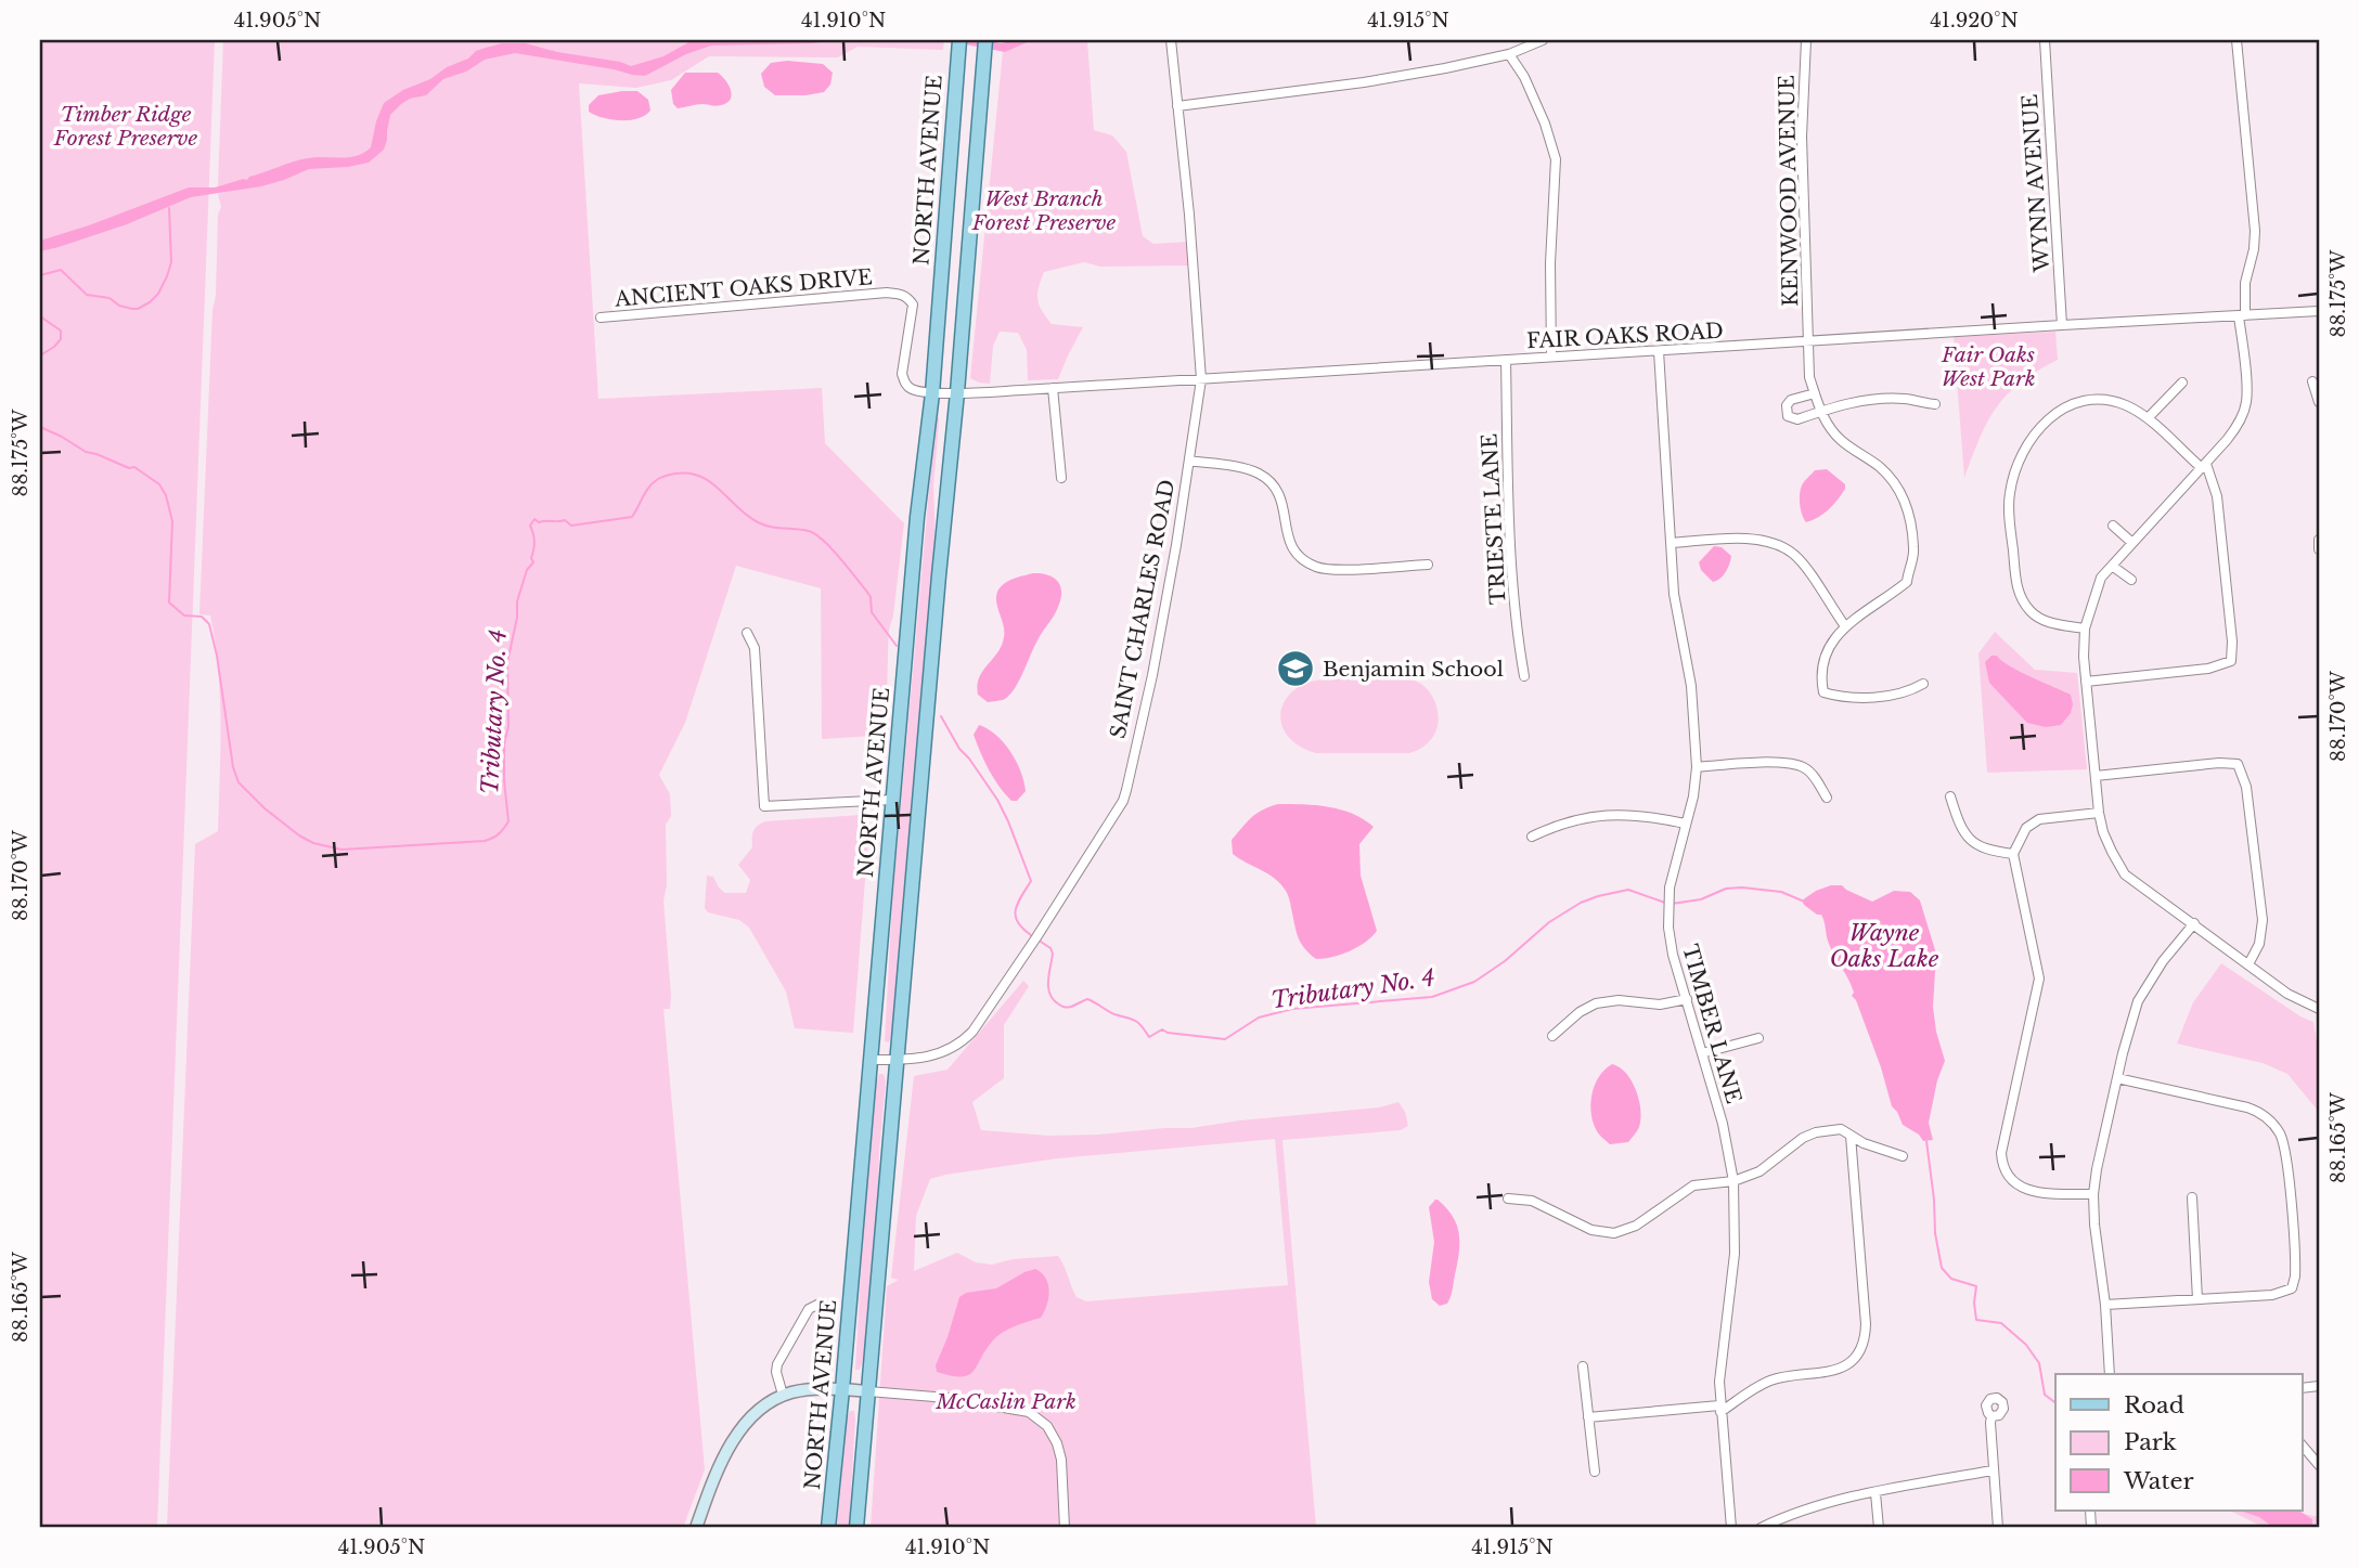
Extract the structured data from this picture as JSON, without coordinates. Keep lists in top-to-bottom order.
{
  "streets": {
    "main road": ["NORTH AVENUE"],
    "street": [
      "WYNN AVENUE",
      "KENWOOD AVENUE",
      "ANCIENT OAKS DRIVE",
      "FAIR OAKS ROAD",
      "TRIESTE LANE",
      "SAINT CHARLES ROAD",
      "TIMBER LANE"
    ]
  },
  "crossings": [
    ["NORTH AVENUE", "ANCIENT OAKS DRIVE"],
    ["NORTH AVENUE", "FAIR OAKS ROAD"],
    ["NORTH AVENUE", "SAINT CHARLES ROAD"],
    ["WYNN AVENUE", "FAIR OAKS ROAD"],
    ["KENWOOD AVENUE", "FAIR OAKS ROAD"],
    ["ANCIENT OAKS DRIVE", "FAIR OAKS ROAD"],
    ["FAIR OAKS ROAD", "TRIESTE LANE"],
    ["FAIR OAKS ROAD", "SAINT CHARLES ROAD"],
    ["FAIR OAKS ROAD", "TIMBER LANE"]
  ],
  "water": ["Tributary No. 4", "Wayne Oaks Lake"],
  "parks": [
    "Timber Ridge Forest Preserve",
    "West Branch Forest Preserve",
    "Fair Oaks West Park",
    "McCaslin Park"
  ],
  "places": {
    "school or university": ["Benjamin School"]
  },
  "legend": ["Road", "Park", "Water"],
  "coordinates": [
    "41.905°N",
    "41.910°N",
    "41.915°N",
    "41.920°N",
    "88.175°W",
    "88.170°W",
    "88.165°W"
  ]
}
